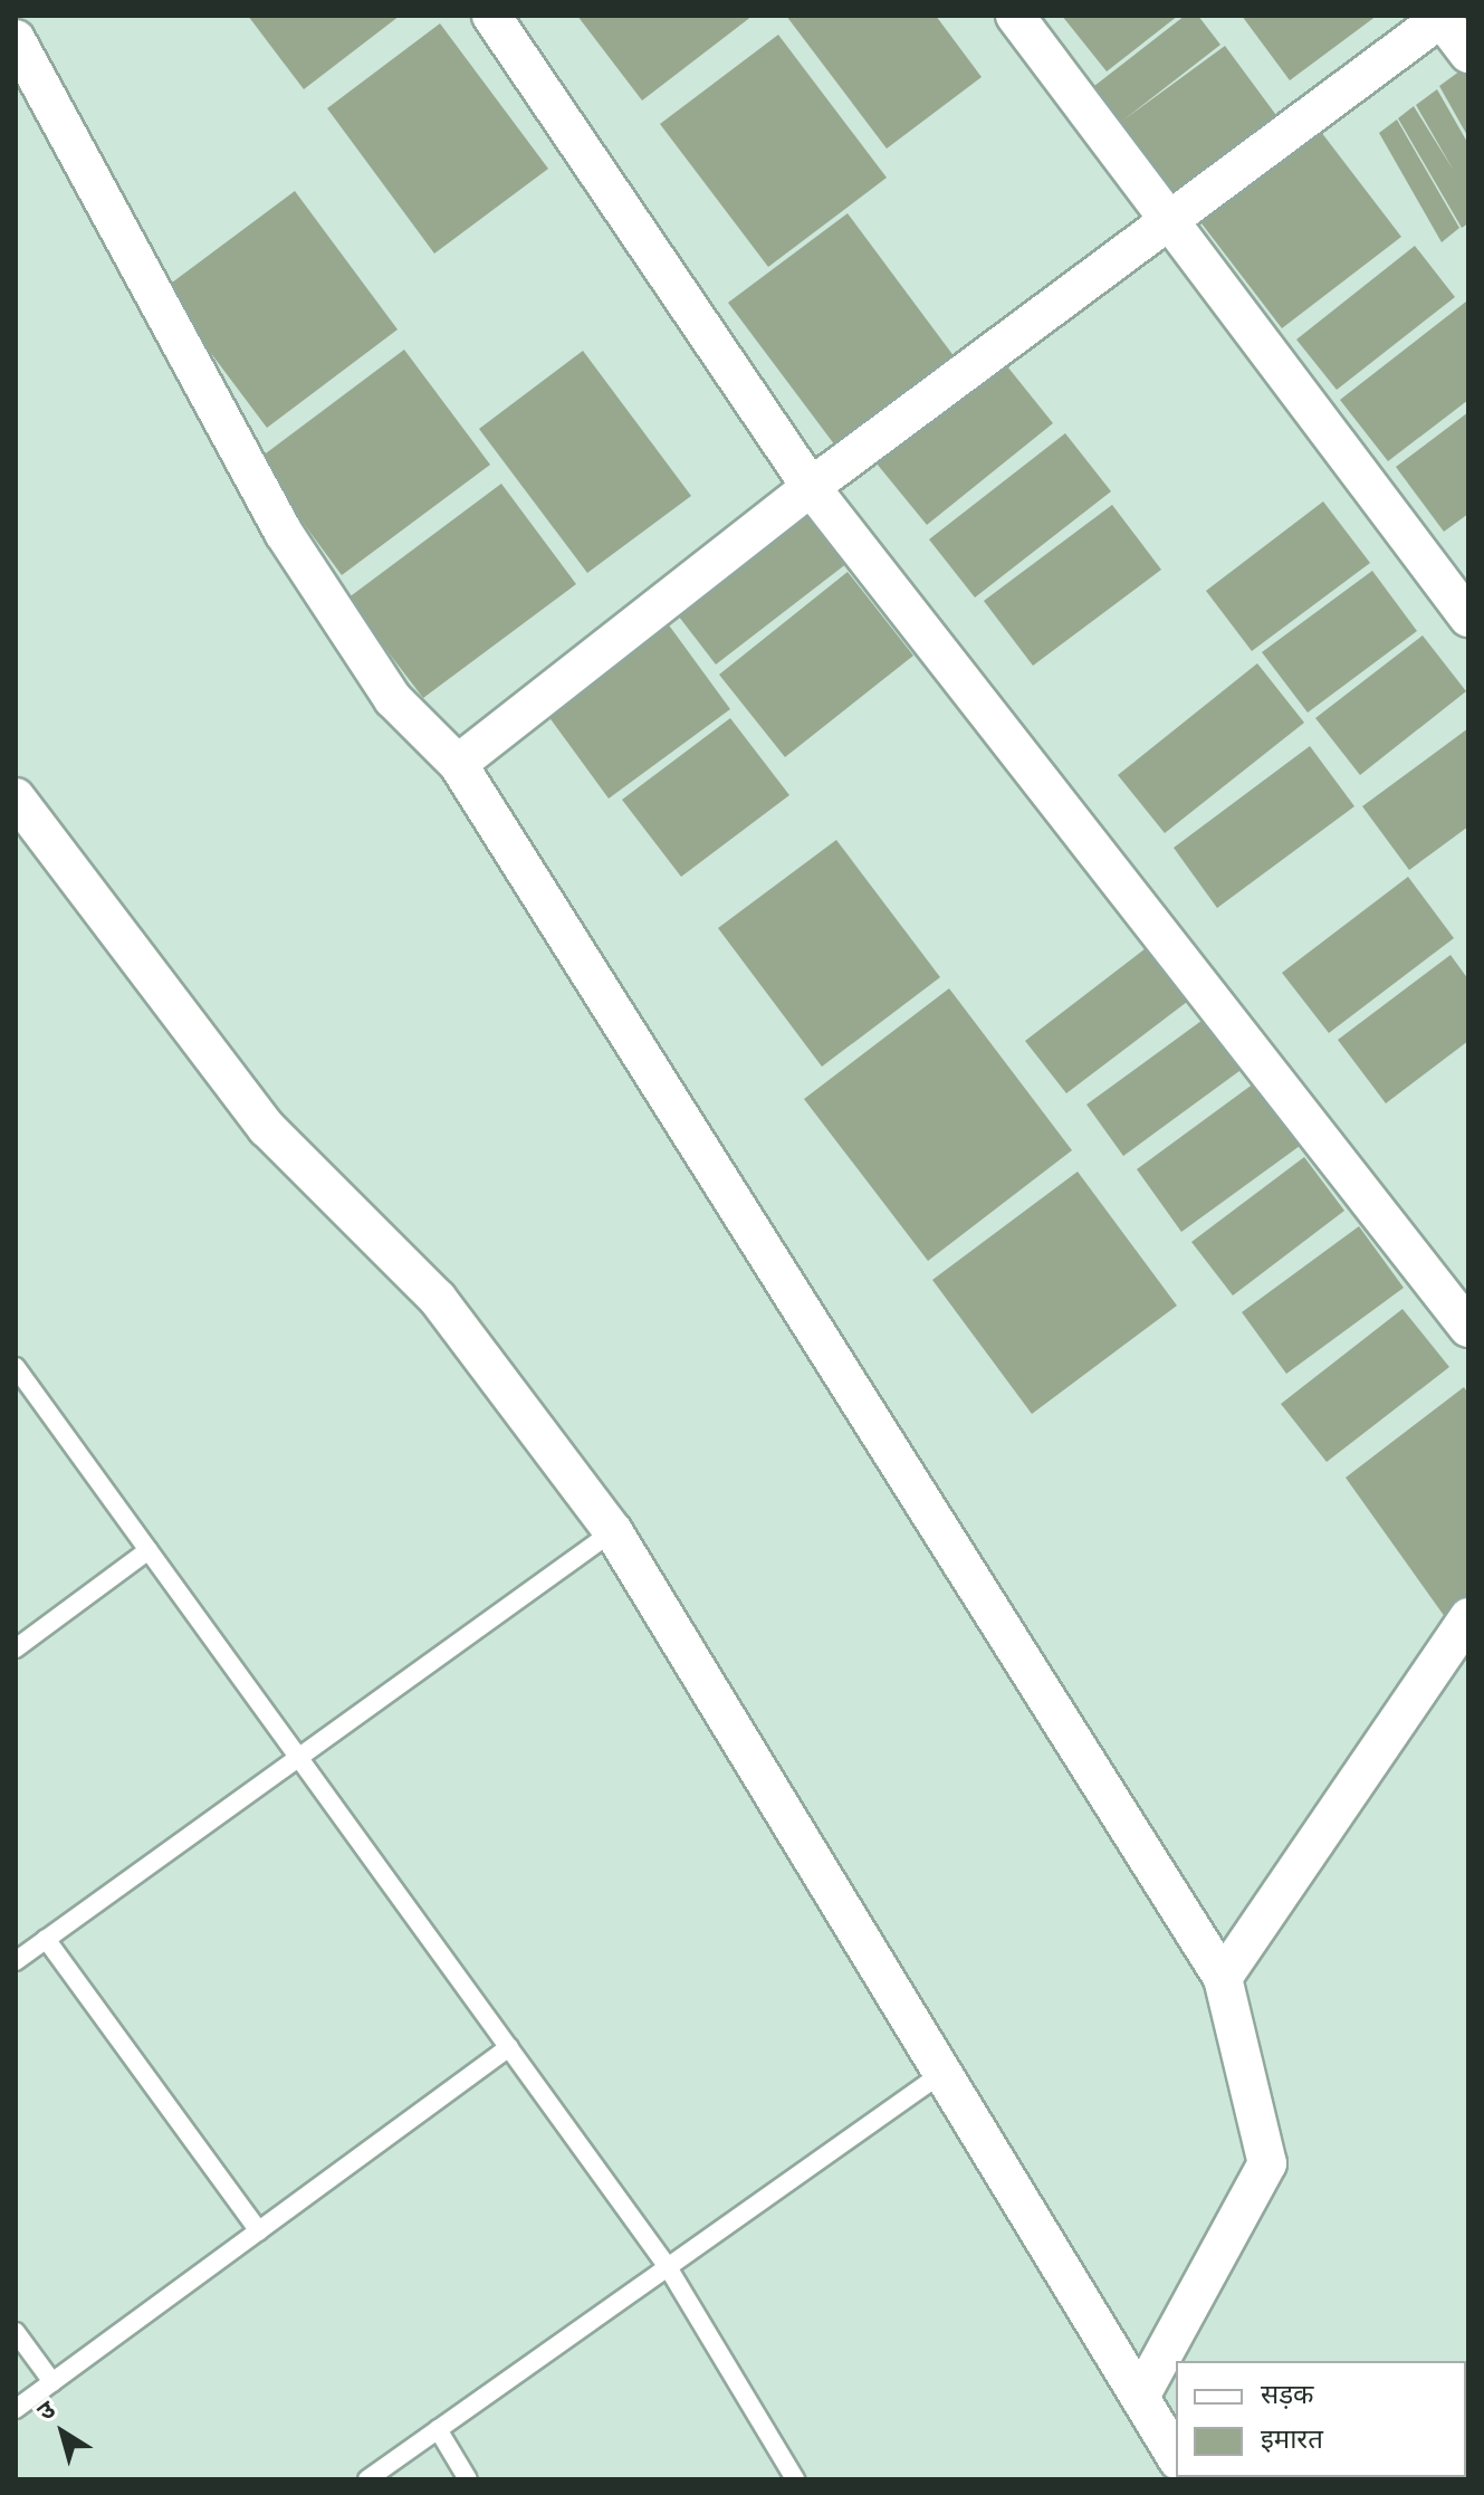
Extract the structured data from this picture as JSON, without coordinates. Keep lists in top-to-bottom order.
{
  "legend": ["सड़क", "इमारत"],
  "north": "top left"
}
